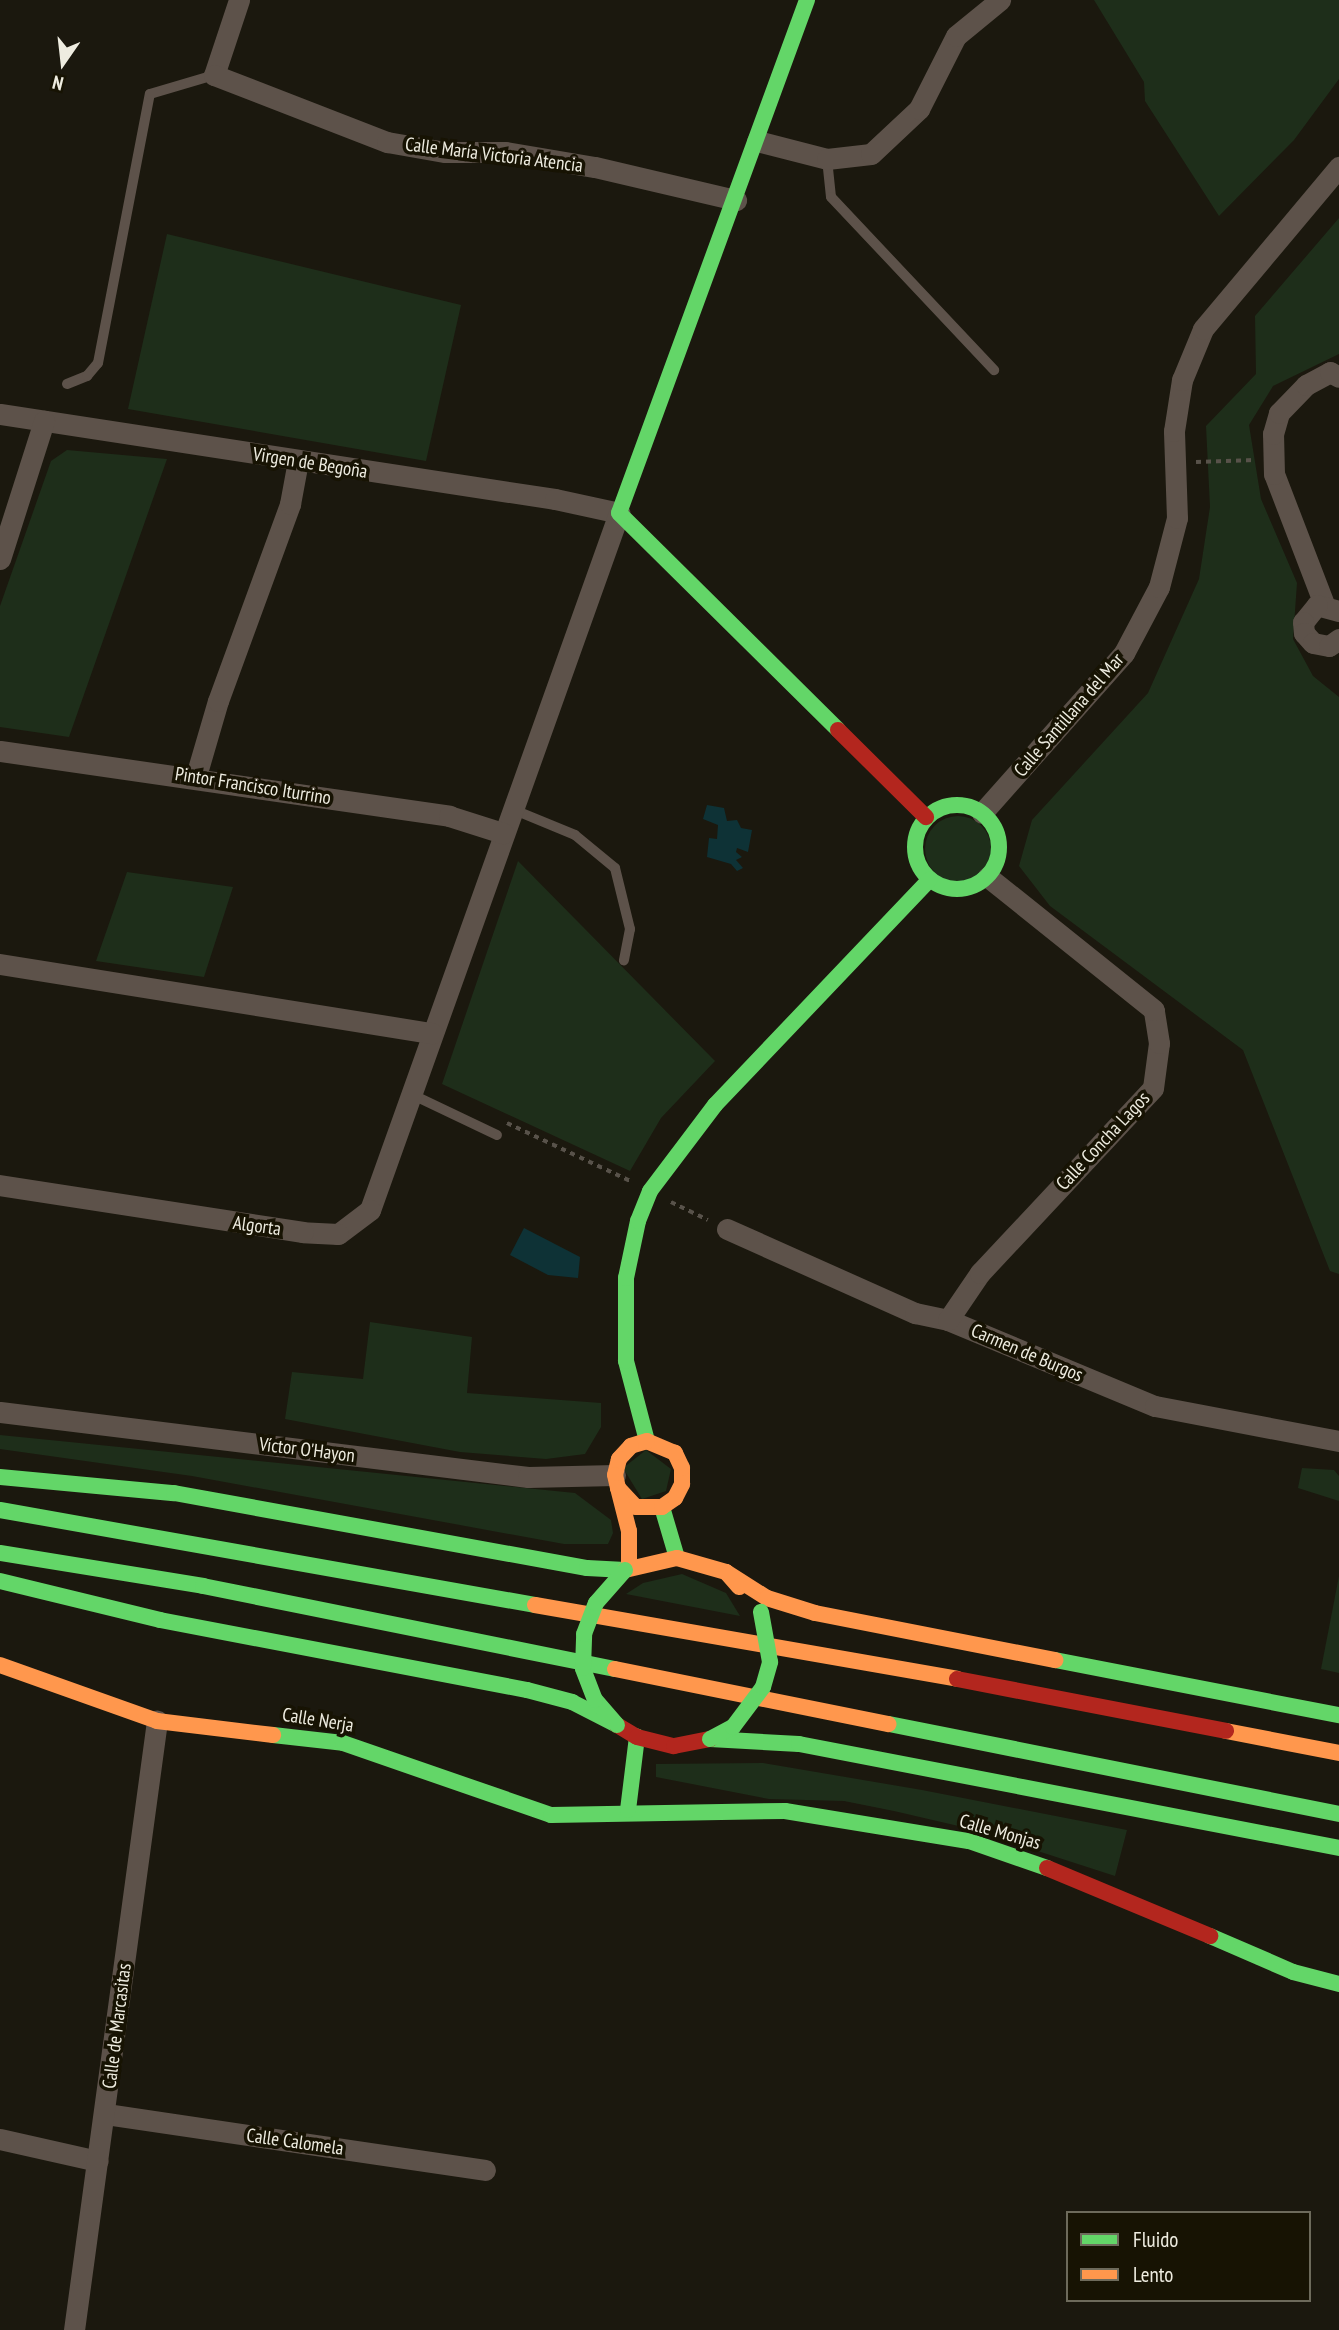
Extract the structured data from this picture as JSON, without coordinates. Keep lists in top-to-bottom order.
{
  "streets": {
    "main road": ["Calle Nerja", "Calle Monjas"],
    "street": [
      "Calle María Victoria Atencia",
      "Virgen de Begoña",
      "Calle Santillana del Mar",
      "Pintor Francisco Iturrino",
      "Calle Concha Lagos",
      "Algorta",
      "Carmen de Burgos",
      "Víctor O'Hayon",
      "Calle de Marcasitas",
      "Calle Calomela"
    ]
  },
  "crossings": [
    ["Virgen de Begoña", "Algorta"],
    ["Calle Santillana del Mar", "Calle Concha Lagos"],
    ["Pintor Francisco Iturrino", "Algorta"],
    ["Calle Concha Lagos", "Carmen de Burgos"],
    ["Calle Nerja", "Calle Monjas"],
    ["Calle Nerja", "Calle de Marcasitas"],
    ["Calle de Marcasitas", "Calle Calomela"]
  ],
  "legend": ["Fluido", "Lento"],
  "north": "bottom"
}
